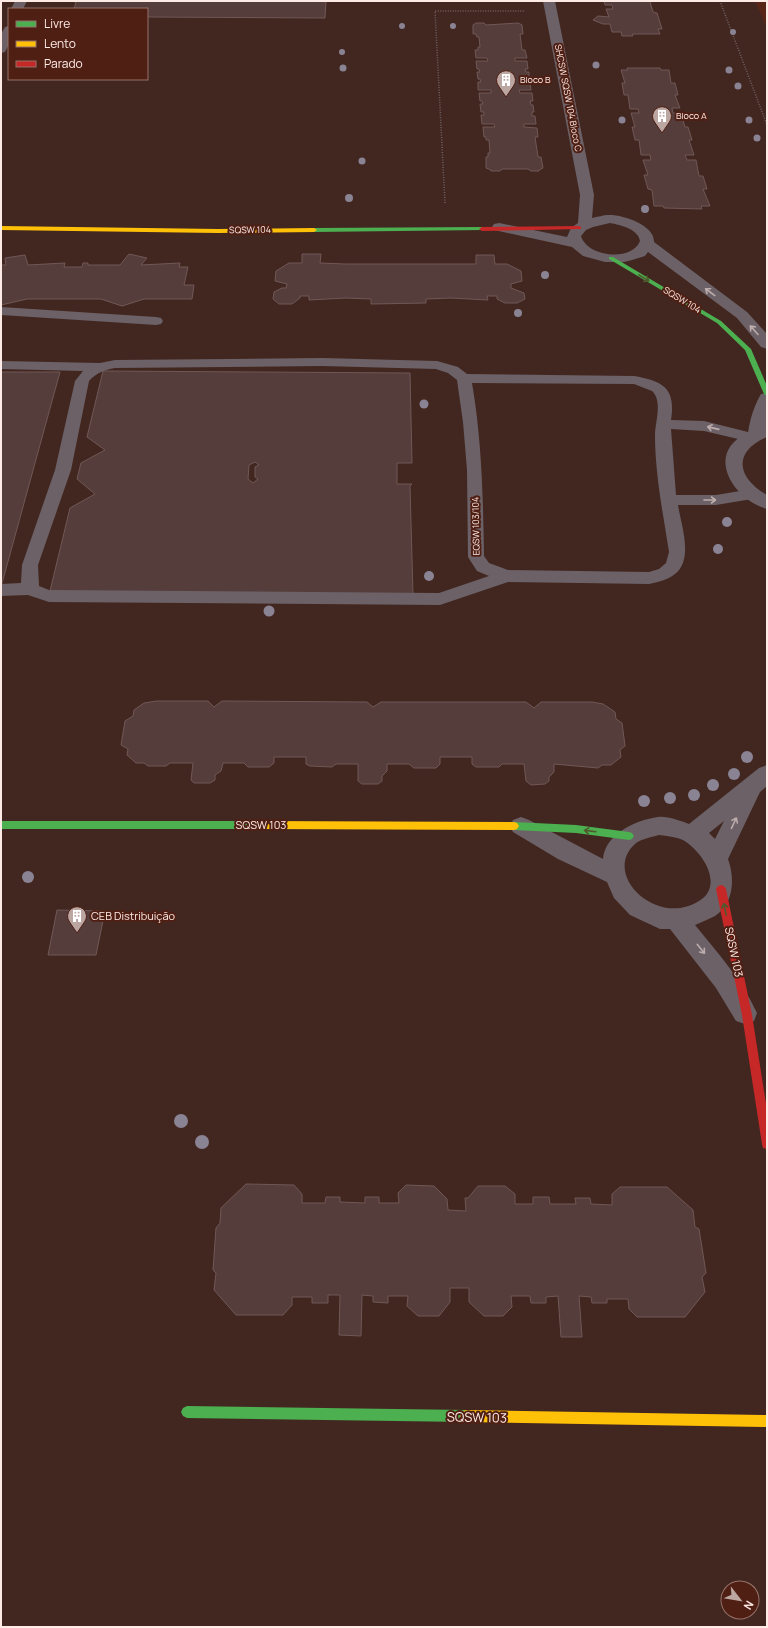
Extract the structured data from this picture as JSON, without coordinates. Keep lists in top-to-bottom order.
{
  "streets": {
    "street": ["SHCSW SQSW 104 Bloco C", "SQSW 104", "SQSW 103"],
    "lane": ["EQSW 103/104"]
  },
  "crossings": [
    ["SHCSW SQSW 104 Bloco C", "SQSW 104"]
  ],
  "places": {
    "building": ["Bloco B", "Bloco A", "CEB Distribuição"]
  },
  "legend": ["Livre", "Lento", "Parado"],
  "north": "bottom right"
}
